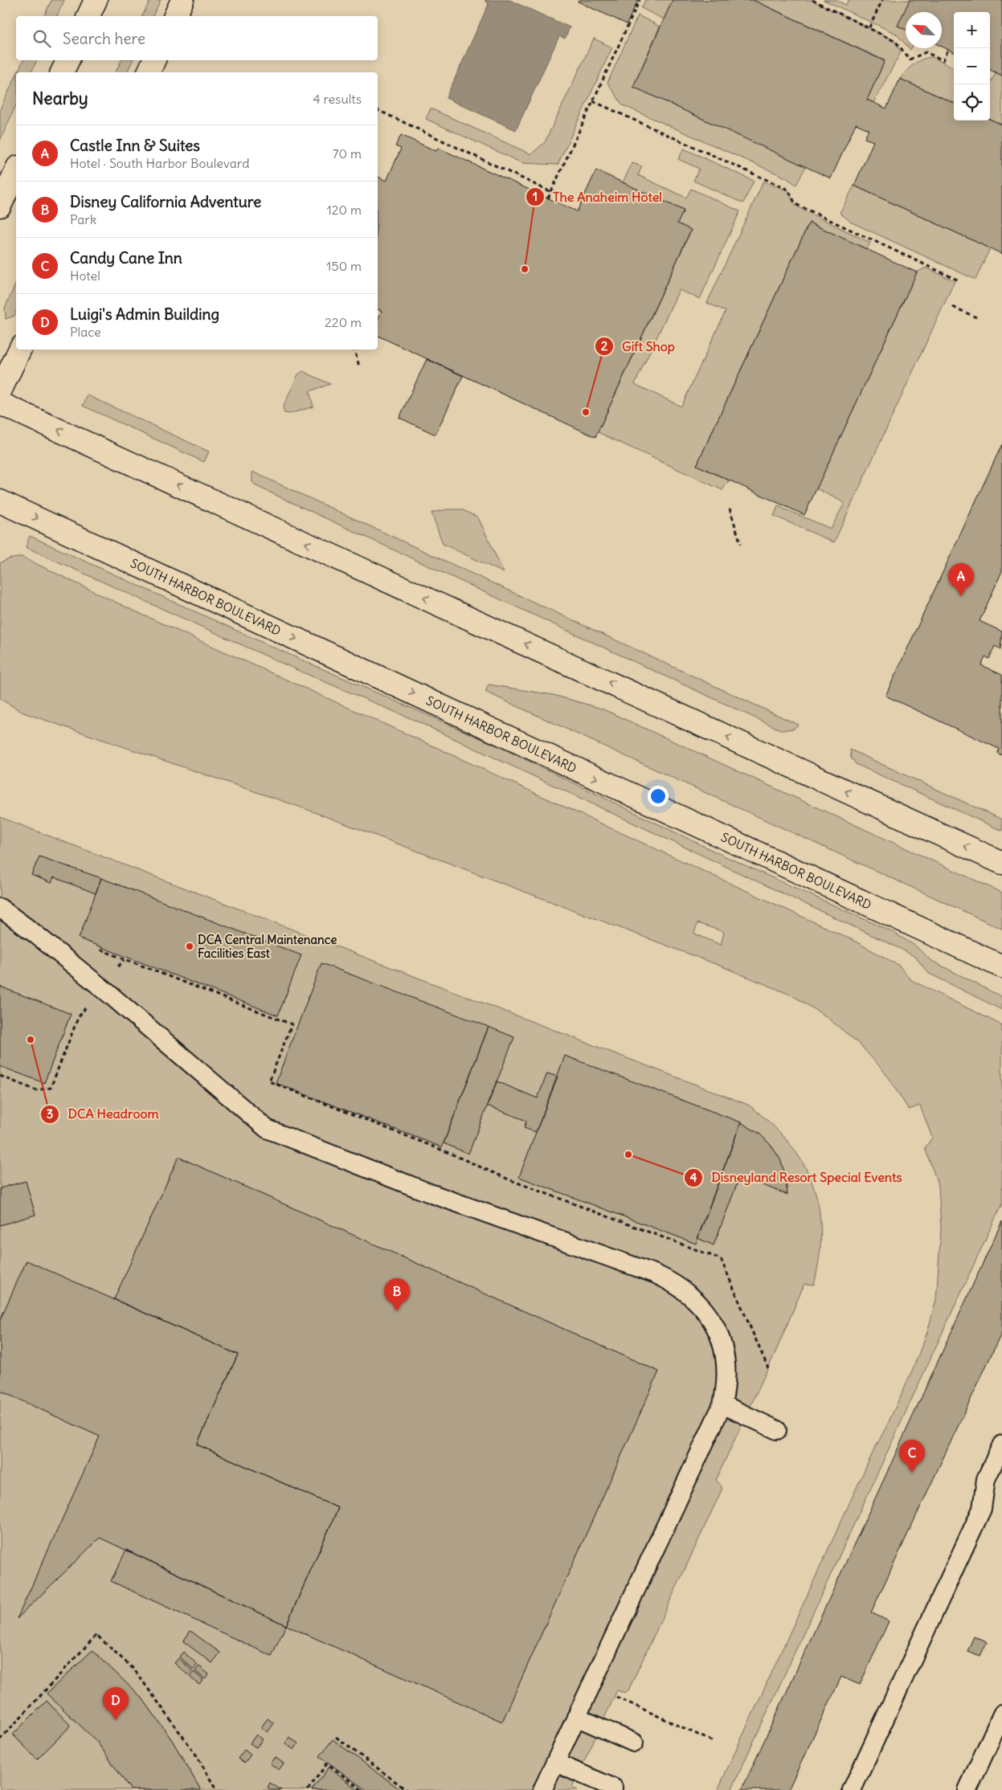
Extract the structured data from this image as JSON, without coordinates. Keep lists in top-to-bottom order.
{
  "streets": {
    "main road": ["SOUTH HARBOR BOULEVARD"]
  },
  "places": [
    "The Anaheim Hotel",
    "Gift Shop",
    "DCA Central Maintenance Facilities East",
    "DCA Headroom",
    "Disneyland Resort Special Events"
  ],
  "north": "top left",
  "page": {
    "map_buttons": ["+", "−"],
    "search": "Search here",
    "heading": ["Nearby", "4 results"],
    "list": [
      {
        "mark": "A",
        "name": "Castle Inn & Suites",
        "note": "Hotel · South Harbor Boulevard",
        "value": "70 m"
      },
      {
        "mark": "B",
        "name": "Disney California Adventure",
        "note": "Park",
        "value": "120 m"
      },
      {
        "mark": "C",
        "name": "Candy Cane Inn",
        "note": "Hotel",
        "value": "150 m"
      },
      {
        "mark": "D",
        "name": "Luigi's Admin Building",
        "note": "Place",
        "value": "220 m"
      }
    ],
    "pins": [
      "A",
      "B",
      "C",
      "D"
    ]
  }
}
